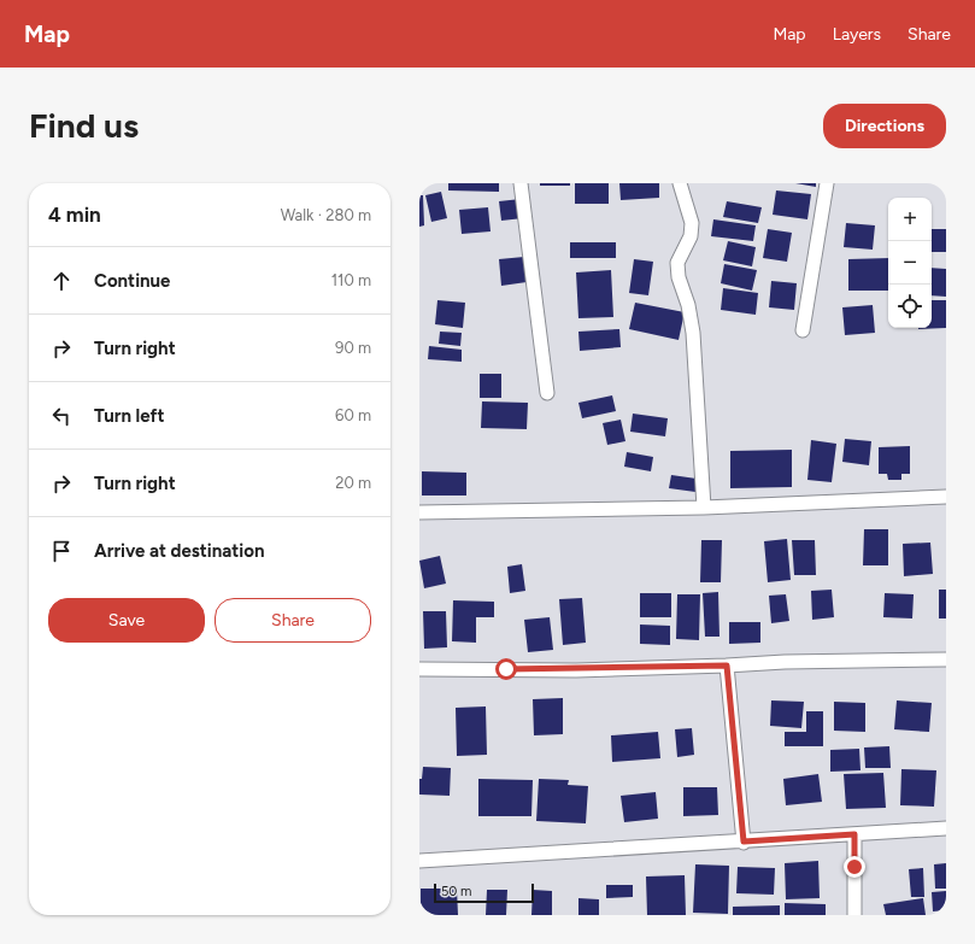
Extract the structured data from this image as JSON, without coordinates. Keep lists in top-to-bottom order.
{
  "scale_bar": "50 m",
  "page": {
    "header": "Map",
    "nav": ["Map", "Layers", "Share"],
    "buttons": [
      "Directions",
      ["Save", "Share"]
    ],
    "title": "Find us",
    "heading": ["4 min", "Walk · 280 m"],
    "map_buttons": ["+", "−"],
    "list": [
      ["Continue", "110 m"],
      ["Turn right", "90 m"],
      ["Turn left", "60 m"],
      ["Turn right", "20 m"],
      "Arrive at destination"
    ],
    "scale": "50 m"
  }
}
